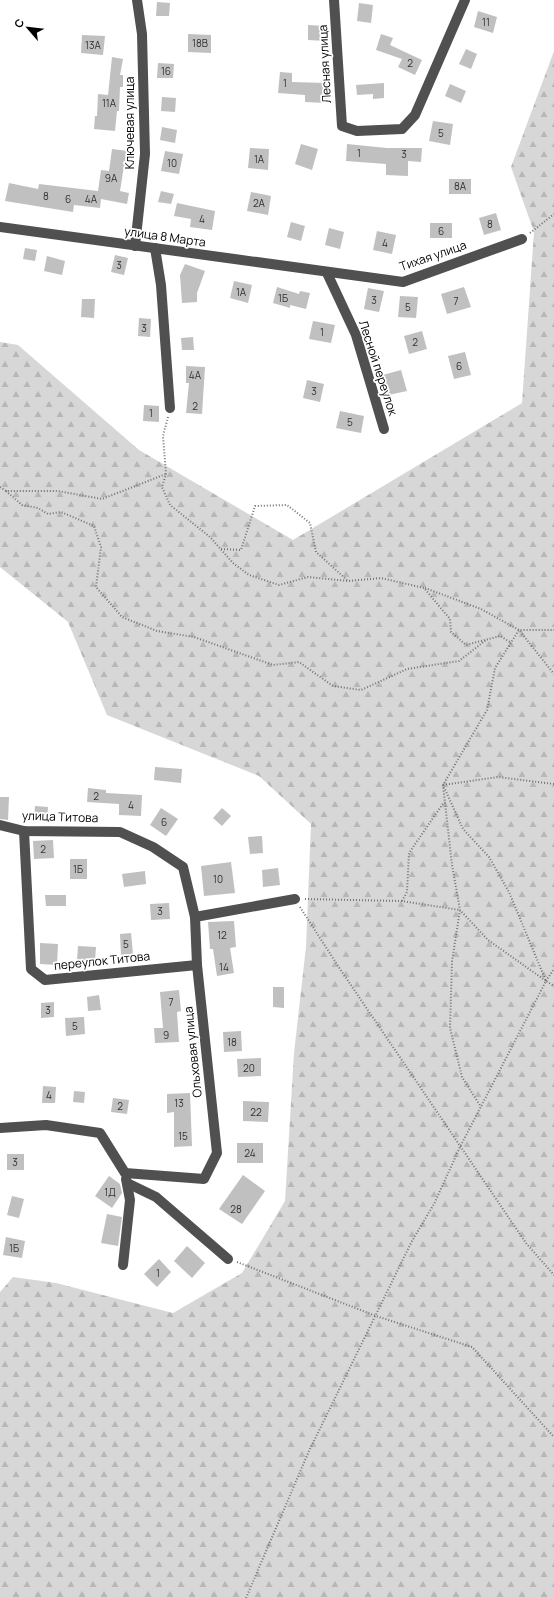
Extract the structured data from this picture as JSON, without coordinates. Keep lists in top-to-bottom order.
{
  "streets": {
    "street": [
      "Лесная улица",
      "Ключевая улица",
      "улица 8 Марта",
      "Тихая улица",
      "Лесной переулок",
      "улица Титова",
      "переулок Титова",
      "Ольховая улица"
    ]
  },
  "crossings": [
    ["Ключевая улица", "улица 8 Марта"],
    ["улица 8 Марта", "Тихая улица"],
    ["улица 8 Марта", "Лесной переулок"],
    ["Тихая улица", "Лесной переулок"],
    ["улица Титова", "переулок Титова"],
    ["улица Титова", "Ольховая улица"],
    ["переулок Титова", "Ольховая улица"]
  ],
  "house_numbers": [
    "11",
    "18В",
    "13А",
    "2",
    "16",
    "1",
    "11А",
    "5",
    "1",
    "3",
    "1А",
    "10",
    "9А",
    "8А",
    "8",
    "6",
    "4А",
    "2А",
    "4",
    "8",
    "6",
    "4",
    "3",
    "1А",
    "1Б",
    "3",
    "7",
    "5",
    "3",
    "1",
    "2",
    "6",
    "4А",
    "3",
    "2",
    "1",
    "5",
    "2",
    "4",
    "6",
    "2",
    "1Б",
    "10",
    "3",
    "12",
    "5",
    "14",
    "7",
    "3",
    "5",
    "9",
    "18",
    "20",
    "4",
    "13",
    "2",
    "22",
    "15",
    "24",
    "3",
    "1Д",
    "28",
    "1Б",
    "1"
  ],
  "north": "top left"
}
